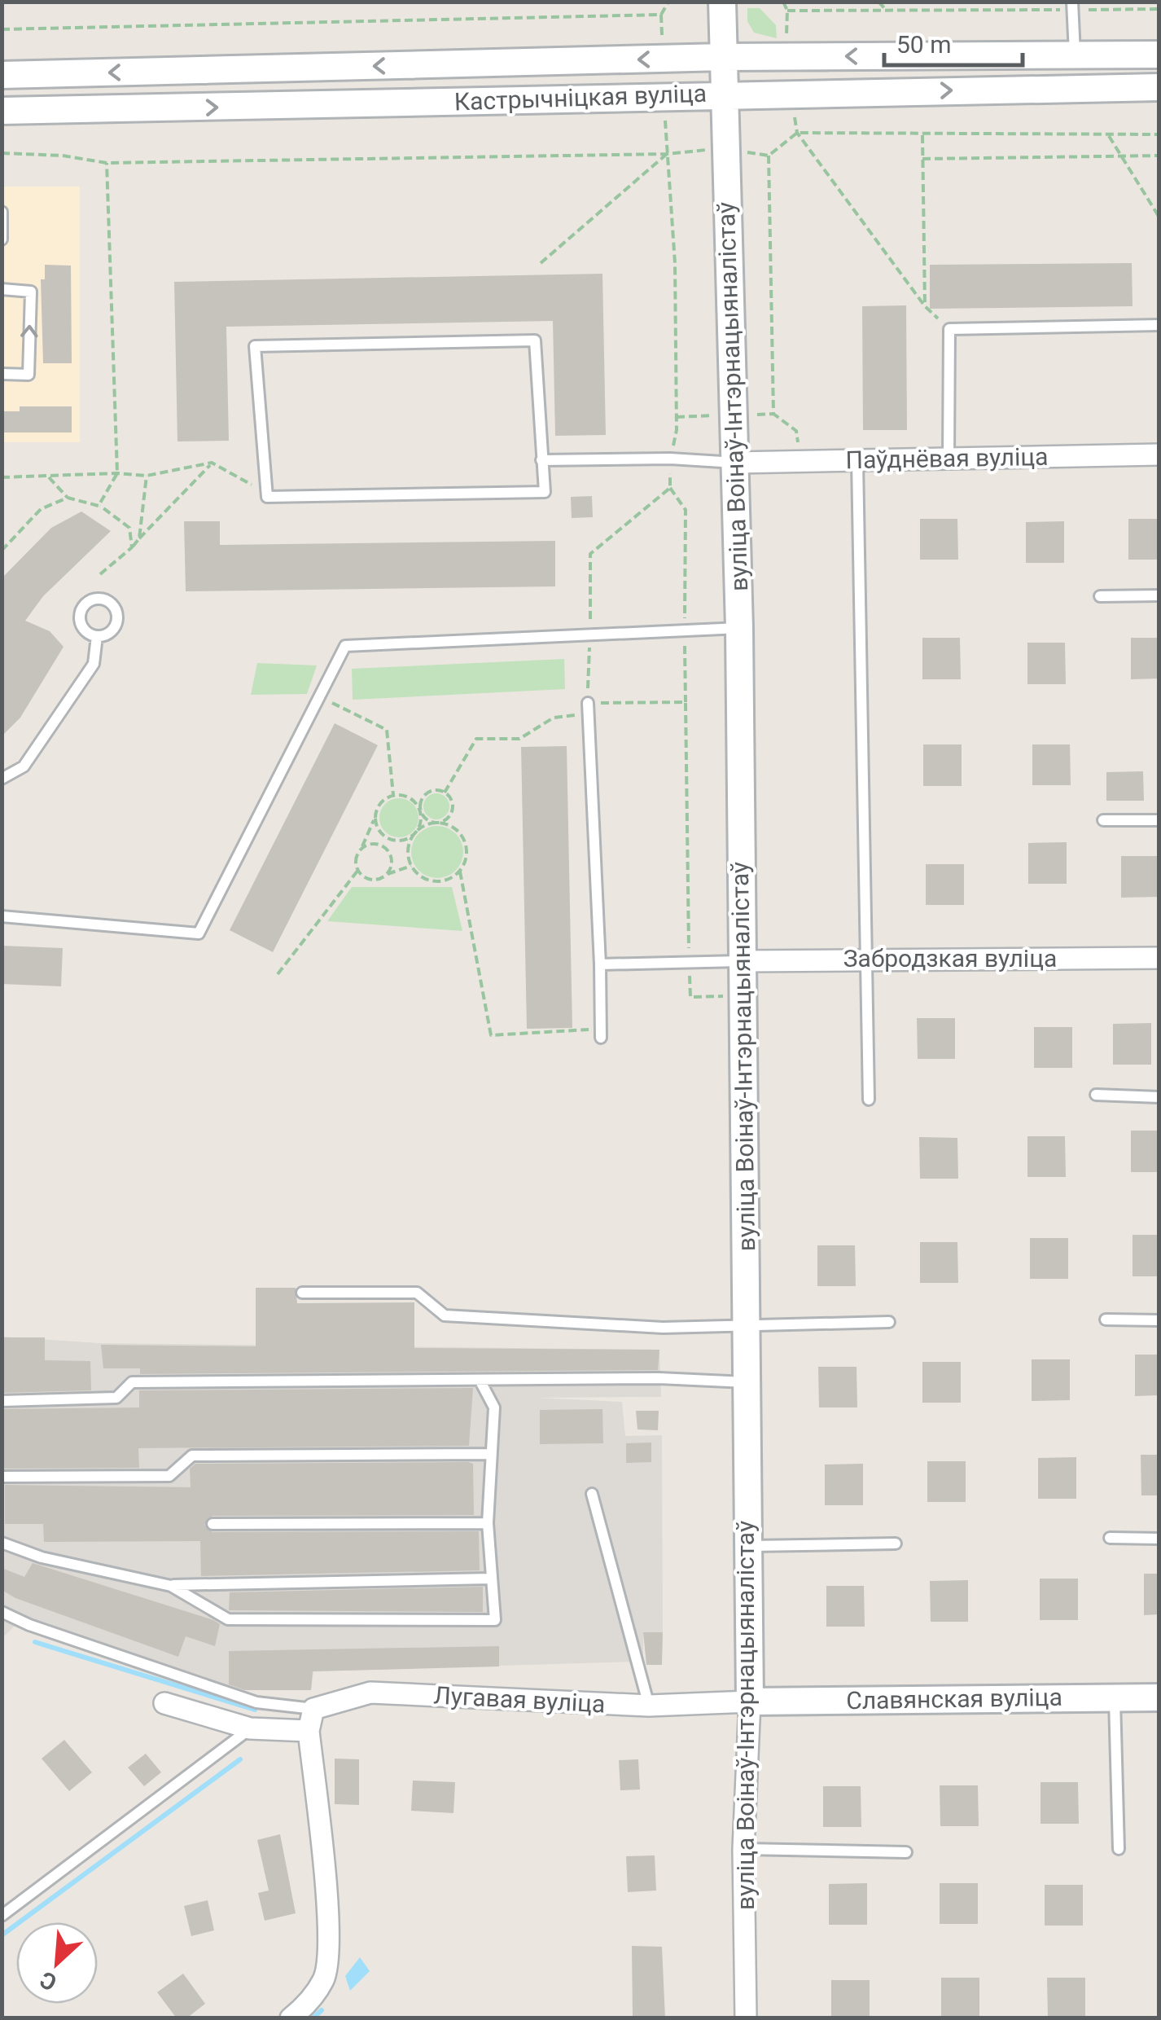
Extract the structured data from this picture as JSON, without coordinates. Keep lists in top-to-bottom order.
{
  "streets": {
    "main road": ["Кастрычніцкая вуліца", "вуліца Воінаў-Інтэрнацыяналістаў", "Славянская вуліца"],
    "street": ["Паўднёвая вуліца", "Забродзкая вуліца", "Лугавая вуліца"]
  },
  "crossings": [
    ["Кастрычніцкая вуліца", "вуліца Воінаў-Інтэрнацыяналістаў"],
    ["вуліца Воінаў-Інтэрнацыяналістаў", "Паўднёвая вуліца"],
    ["вуліца Воінаў-Інтэрнацыяналістаў", "Забродзкая вуліца"],
    ["вуліца Воінаў-Інтэрнацыяналістаў", "Славянская вуліца"],
    ["вуліца Воінаў-Інтэрнацыяналістаў", "Лугавая вуліца"],
    ["Славянская вуліца", "Лугавая вуліца"]
  ],
  "scale_bar": "50 m",
  "north": "bottom left"
}
